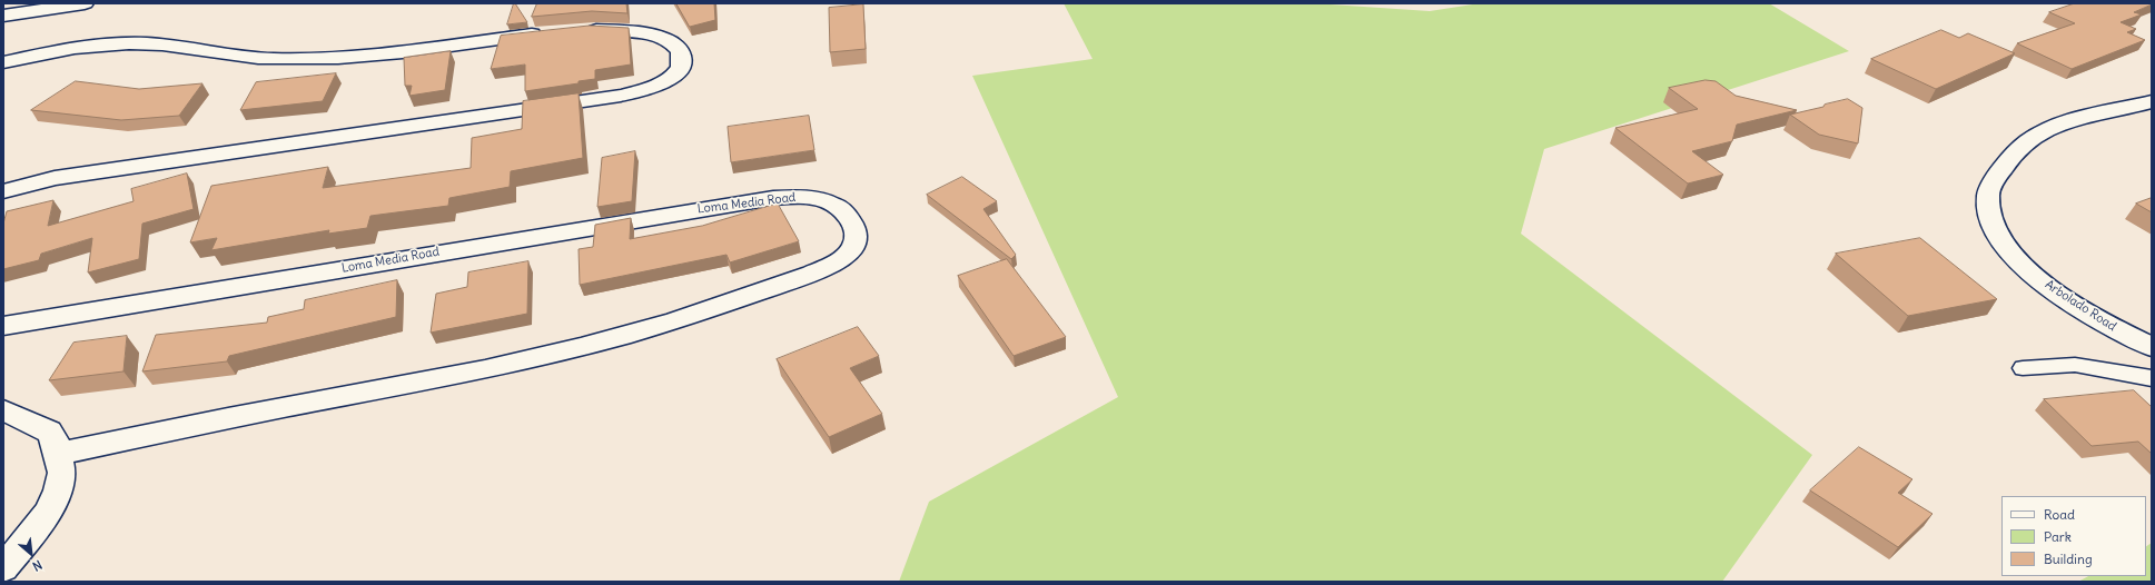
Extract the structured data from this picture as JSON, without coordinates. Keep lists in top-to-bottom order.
{
  "streets": {
    "street": ["Loma Media Road", "Arbolado Road"]
  },
  "legend": ["Road", "Park", "Building"],
  "north": "bottom right"
}
